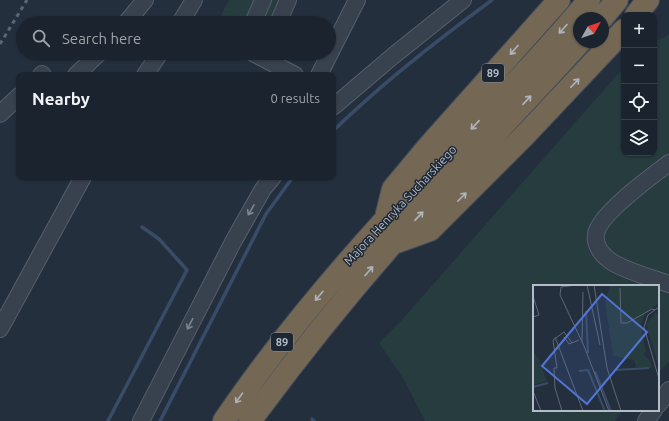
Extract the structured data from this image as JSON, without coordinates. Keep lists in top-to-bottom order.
{
  "streets": {
    "highway": ["89", "Majora Henryka Sucharskiego"]
  },
  "crossings": [
    ["89", "Majora Henryka Sucharskiego"]
  ],
  "north": "top right",
  "page": {
    "map_buttons": ["+", "−"],
    "search": "Search here",
    "heading": ["Nearby", "0 results"]
  }
}
